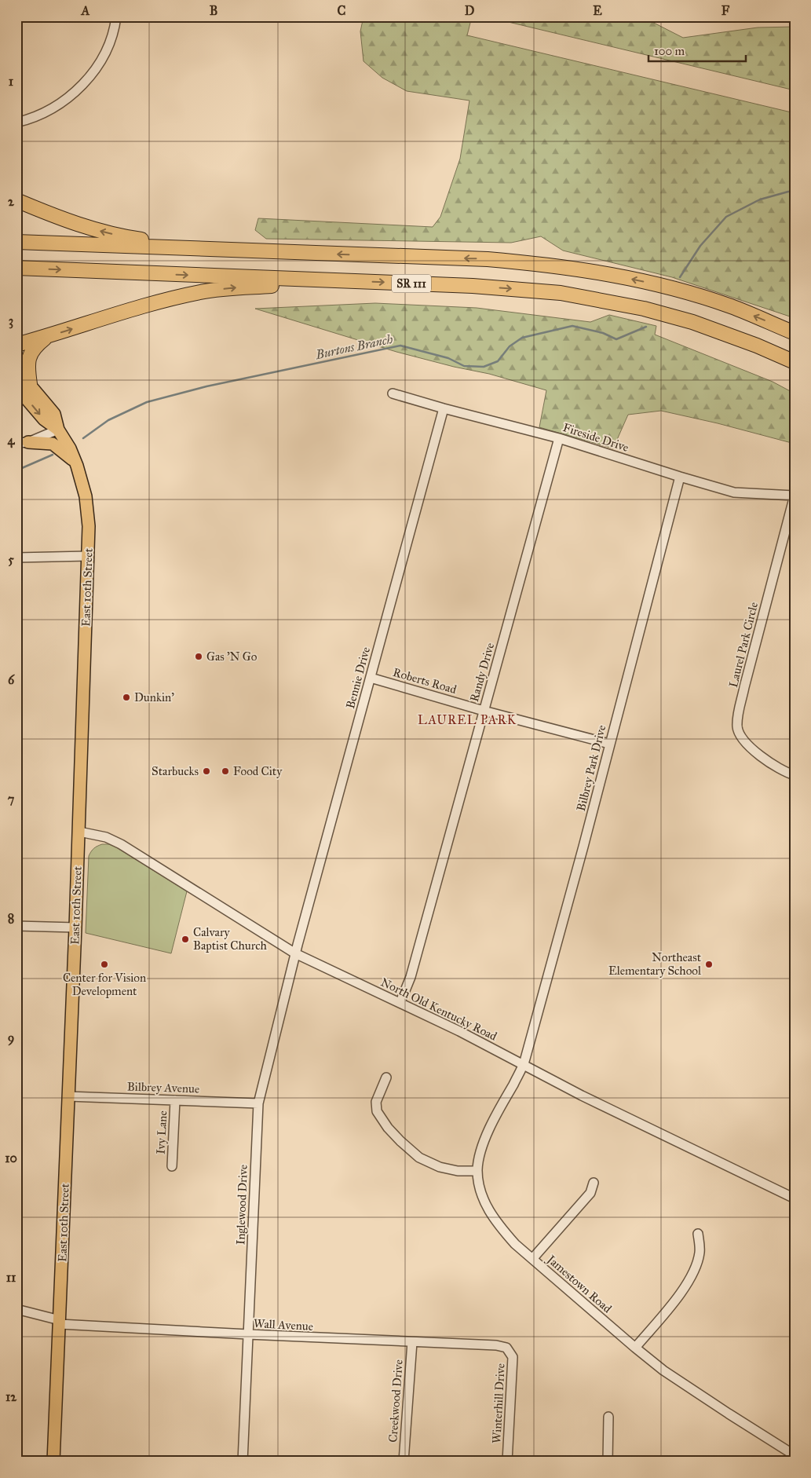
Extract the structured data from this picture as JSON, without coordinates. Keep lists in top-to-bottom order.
{
  "streets": {
    "highway": ["SR 111"],
    "main road": ["East 10th Street"],
    "street": [
      "Fireside Drive",
      "Laurel Park Circle",
      "Randy Drive",
      "Bennie Drive",
      "Roberts Road",
      "Bilbrey Park Drive",
      "North Old Kentucky Road",
      "Bilbrey Avenue",
      "Ivy Lane",
      "Inglewood Drive",
      "Jamestown Road",
      "Wall Avenue",
      "Creekwood Drive",
      "Winterhill Drive"
    ]
  },
  "crossings": [
    ["Fireside Drive", "Laurel Park Circle"],
    ["Fireside Drive", "Randy Drive"],
    ["Fireside Drive", "Bennie Drive"],
    ["Fireside Drive", "Bilbrey Park Drive"],
    ["East 10th Street", "North Old Kentucky Road"],
    ["East 10th Street", "Bilbrey Avenue"],
    ["East 10th Street", "Wall Avenue"],
    ["Randy Drive", "Roberts Road"],
    ["Randy Drive", "North Old Kentucky Road"],
    ["Bennie Drive", "Roberts Road"],
    ["Bennie Drive", "North Old Kentucky Road"],
    ["Bennie Drive", "Inglewood Drive"],
    ["Roberts Road", "Bilbrey Park Drive"],
    ["Bilbrey Park Drive", "North Old Kentucky Road"],
    ["Bilbrey Park Drive", "Jamestown Road"],
    ["North Old Kentucky Road", "Inglewood Drive"],
    ["North Old Kentucky Road", "Jamestown Road"],
    ["Bilbrey Avenue", "Ivy Lane"],
    ["Bilbrey Avenue", "Inglewood Drive"],
    ["Inglewood Drive", "Wall Avenue"],
    ["Wall Avenue", "Creekwood Drive"],
    ["Wall Avenue", "Winterhill Drive"]
  ],
  "districts": ["LAUREL PARK"],
  "water": ["Burtons Branch"],
  "places": [
    "Gas 'N Go",
    "Dunkin'",
    "Starbucks",
    "Food City",
    "Calvary Baptist Church",
    "Center for Vision Development",
    "Northeast Elementary School"
  ],
  "scale_bar": "100 m",
  "grid": {
    "columns": [
      "A",
      "B",
      "C",
      "D",
      "E",
      "F"
    ],
    "rows": [
      "1",
      "2",
      "3",
      "4",
      "5",
      "6",
      "7",
      "8",
      "9",
      "10",
      "11",
      "12"
    ]
  }
}
